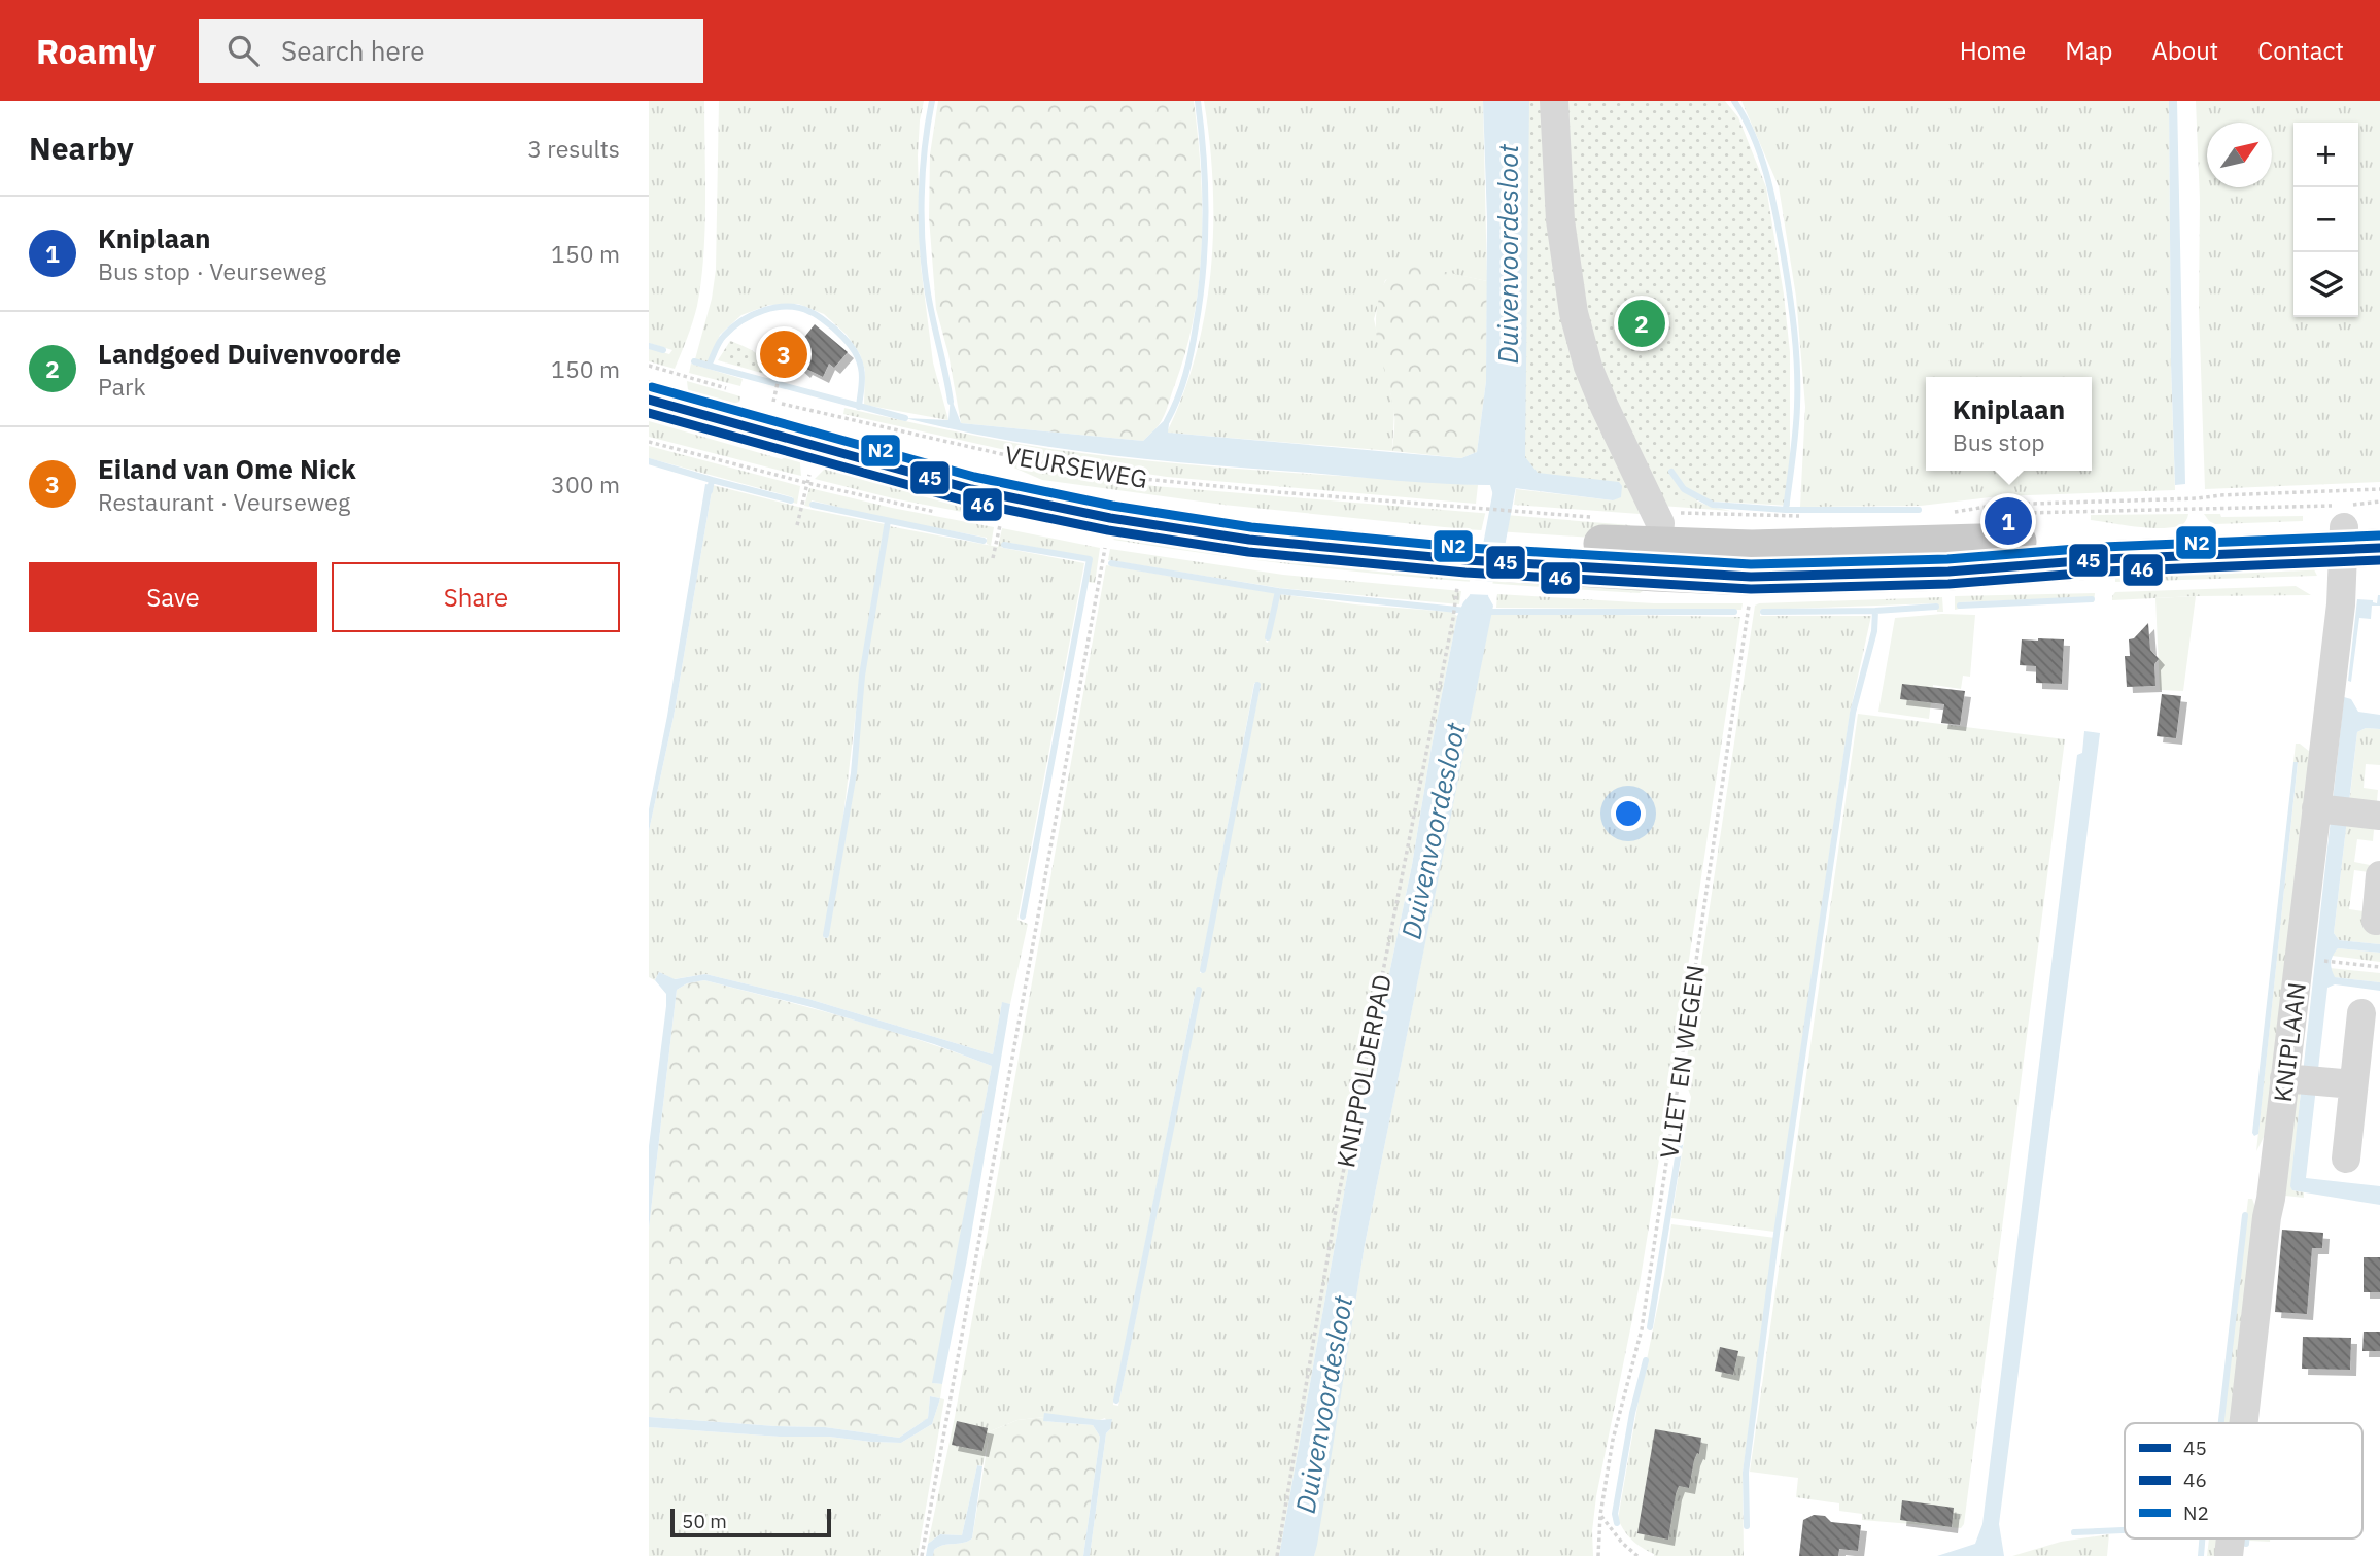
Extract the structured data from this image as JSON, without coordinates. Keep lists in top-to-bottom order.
{
  "streets": {
    "main road": ["VEURSEWEG"],
    "street": ["KNIPLAAN"],
    "path": ["VLIET EN WEGEN", "KNIPPOLDERPAD"]
  },
  "crossings": [
    ["VEURSEWEG", "KNIPLAAN"],
    ["VEURSEWEG", "VLIET EN WEGEN"],
    ["VEURSEWEG", "KNIPPOLDERPAD"]
  ],
  "water": ["Duivenvoordesloot"],
  "lines": ["transit line N2", "transit line 45", "transit line 46"],
  "legend": ["45", "46", "N2"],
  "scale_bar": "50 m",
  "north": "top right",
  "page": {
    "header": "Roamly",
    "search": "Search here",
    "nav": [
      "Home",
      "Map",
      "About",
      "Contact"
    ],
    "heading": ["Nearby", "3 results"],
    "map_buttons": ["+", "−"],
    "list": [
      {
        "mark": "1",
        "name": "Kniplaan",
        "note": "Bus stop · Veurseweg",
        "value": "150 m"
      },
      {
        "mark": "2",
        "name": "Landgoed Duivenvoorde",
        "note": "Park",
        "value": "150 m"
      },
      {
        "mark": "3",
        "name": "Eiland van Ome Nick",
        "note": "Restaurant · Veurseweg",
        "value": "300 m"
      }
    ],
    "pins": ["2", "3", "1"],
    "popup": ["Kniplaan", "Bus stop"],
    "buttons": ["Save", "Share"],
    "scale": "50 m"
  }
}
